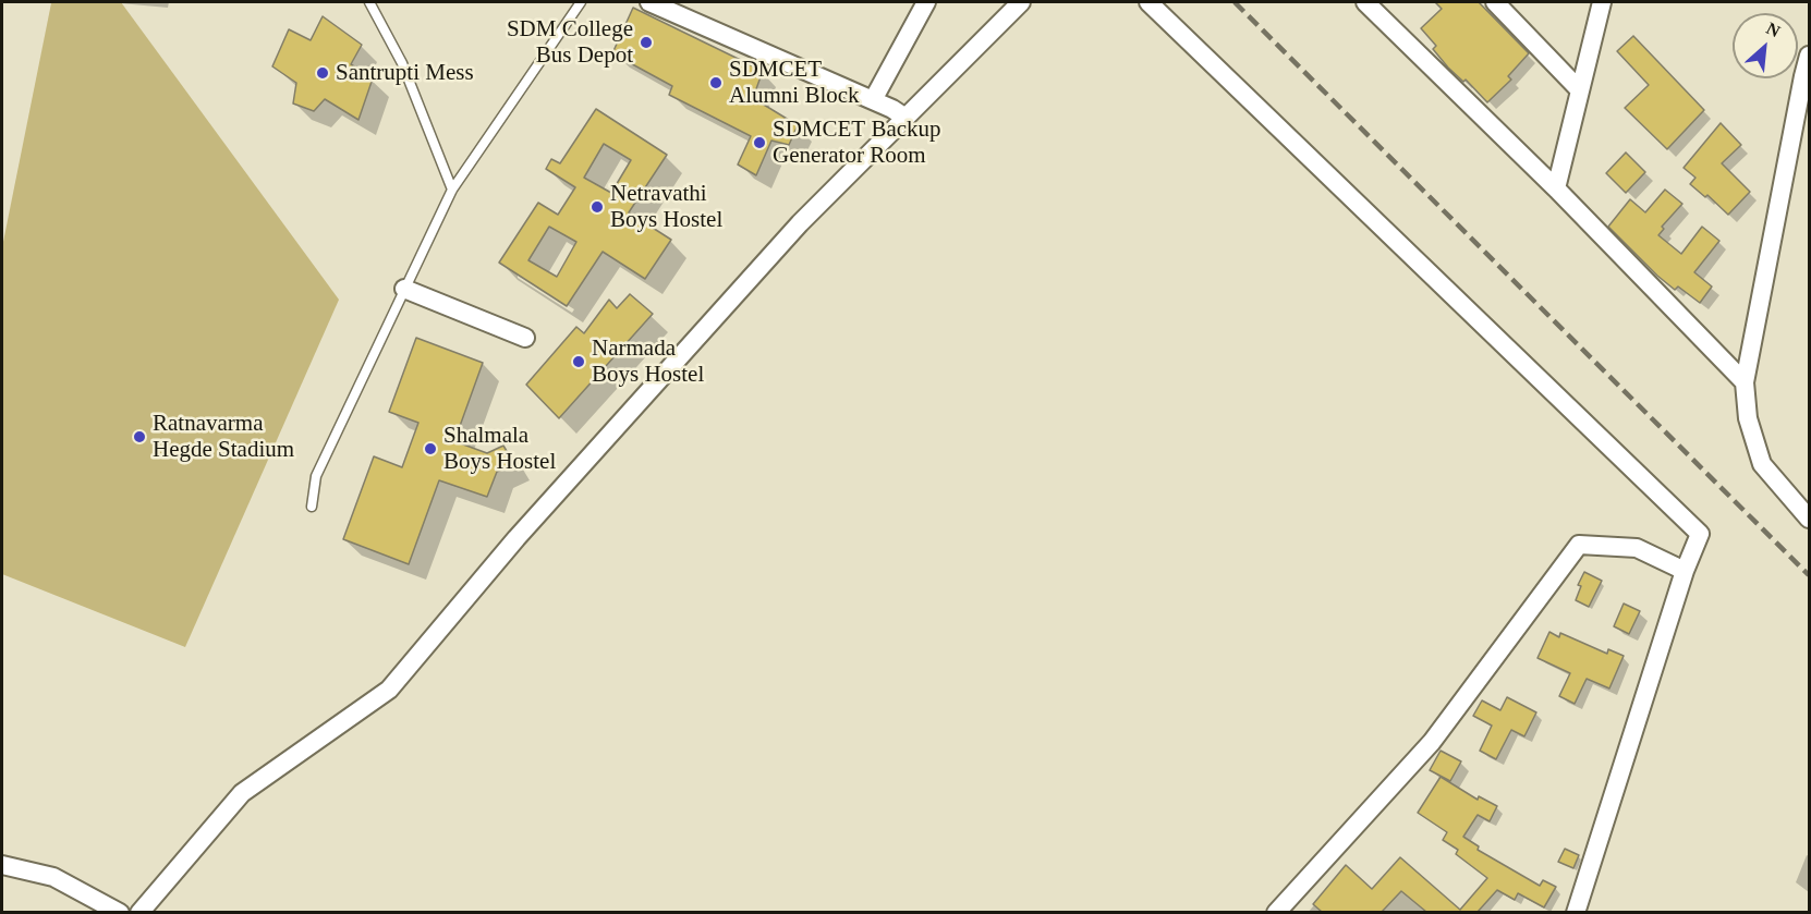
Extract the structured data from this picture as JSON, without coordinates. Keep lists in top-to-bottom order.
{
  "places": [
    "SDM College Bus Depot",
    "Santrupti Mess",
    "SDMCET Alumni Block",
    "SDMCET Backup Generator Room",
    "Netravathi Boys Hostel",
    "Narmada Boys Hostel",
    "Ratnavarma Hegde Stadium",
    "Shalmala Boys Hostel"
  ],
  "north": "top right"
}
